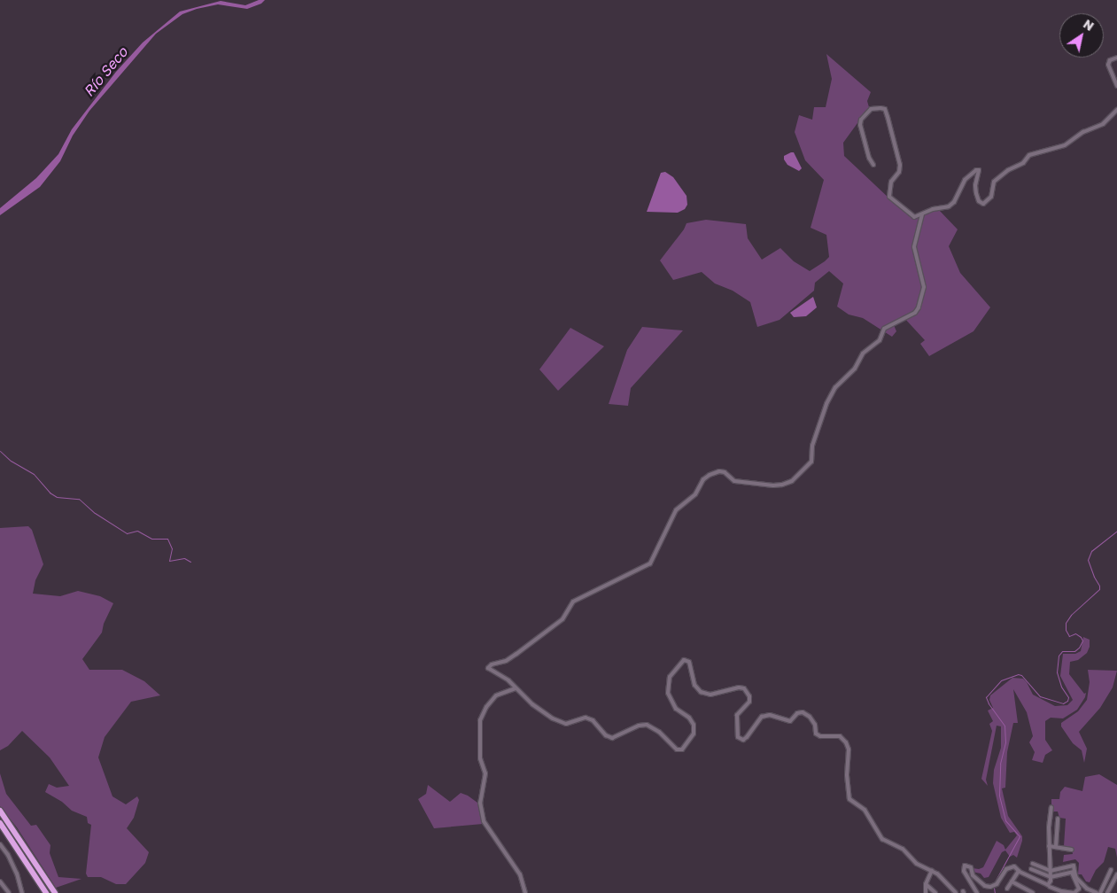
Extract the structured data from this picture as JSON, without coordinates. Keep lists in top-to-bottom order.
{
  "water": ["Río Seco"],
  "north": "top right"
}
